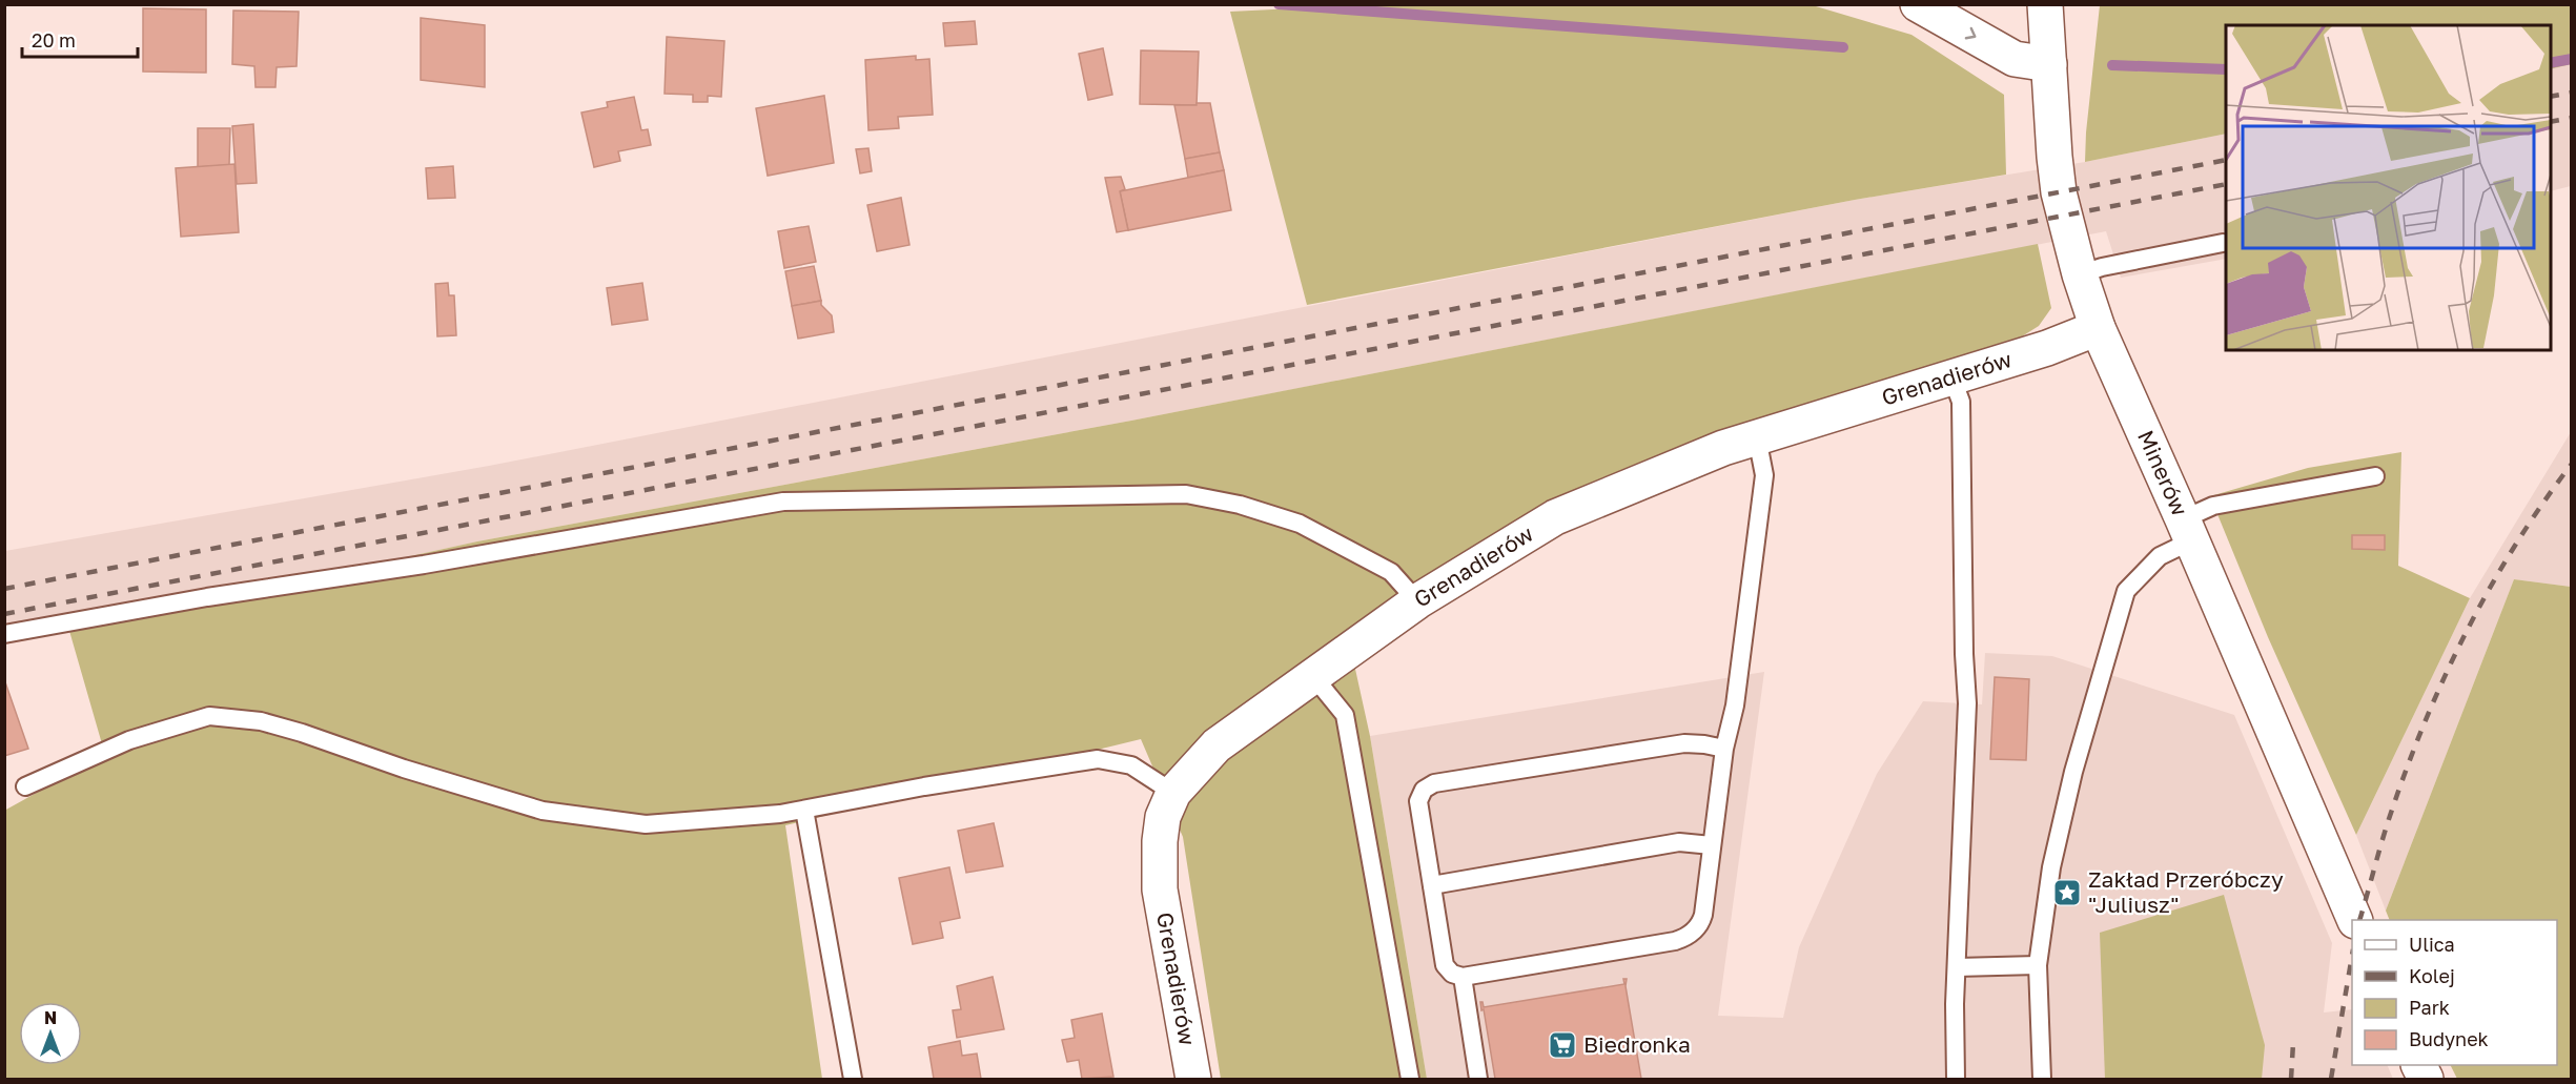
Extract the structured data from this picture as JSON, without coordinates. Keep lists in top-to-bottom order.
{
  "streets": {
    "street": ["Grenadierów", "Minerów"]
  },
  "crossings": [
    ["Grenadierów", "Minerów"]
  ],
  "places": {
    "place": ["Zakład Przeróbczy \"Juliusz\""],
    "supermarket": ["Biedronka"]
  },
  "legend": [
    "Ulica",
    "Kolej",
    "Park",
    "Budynek"
  ],
  "scale_bar": "20 m",
  "north": "top"
}
